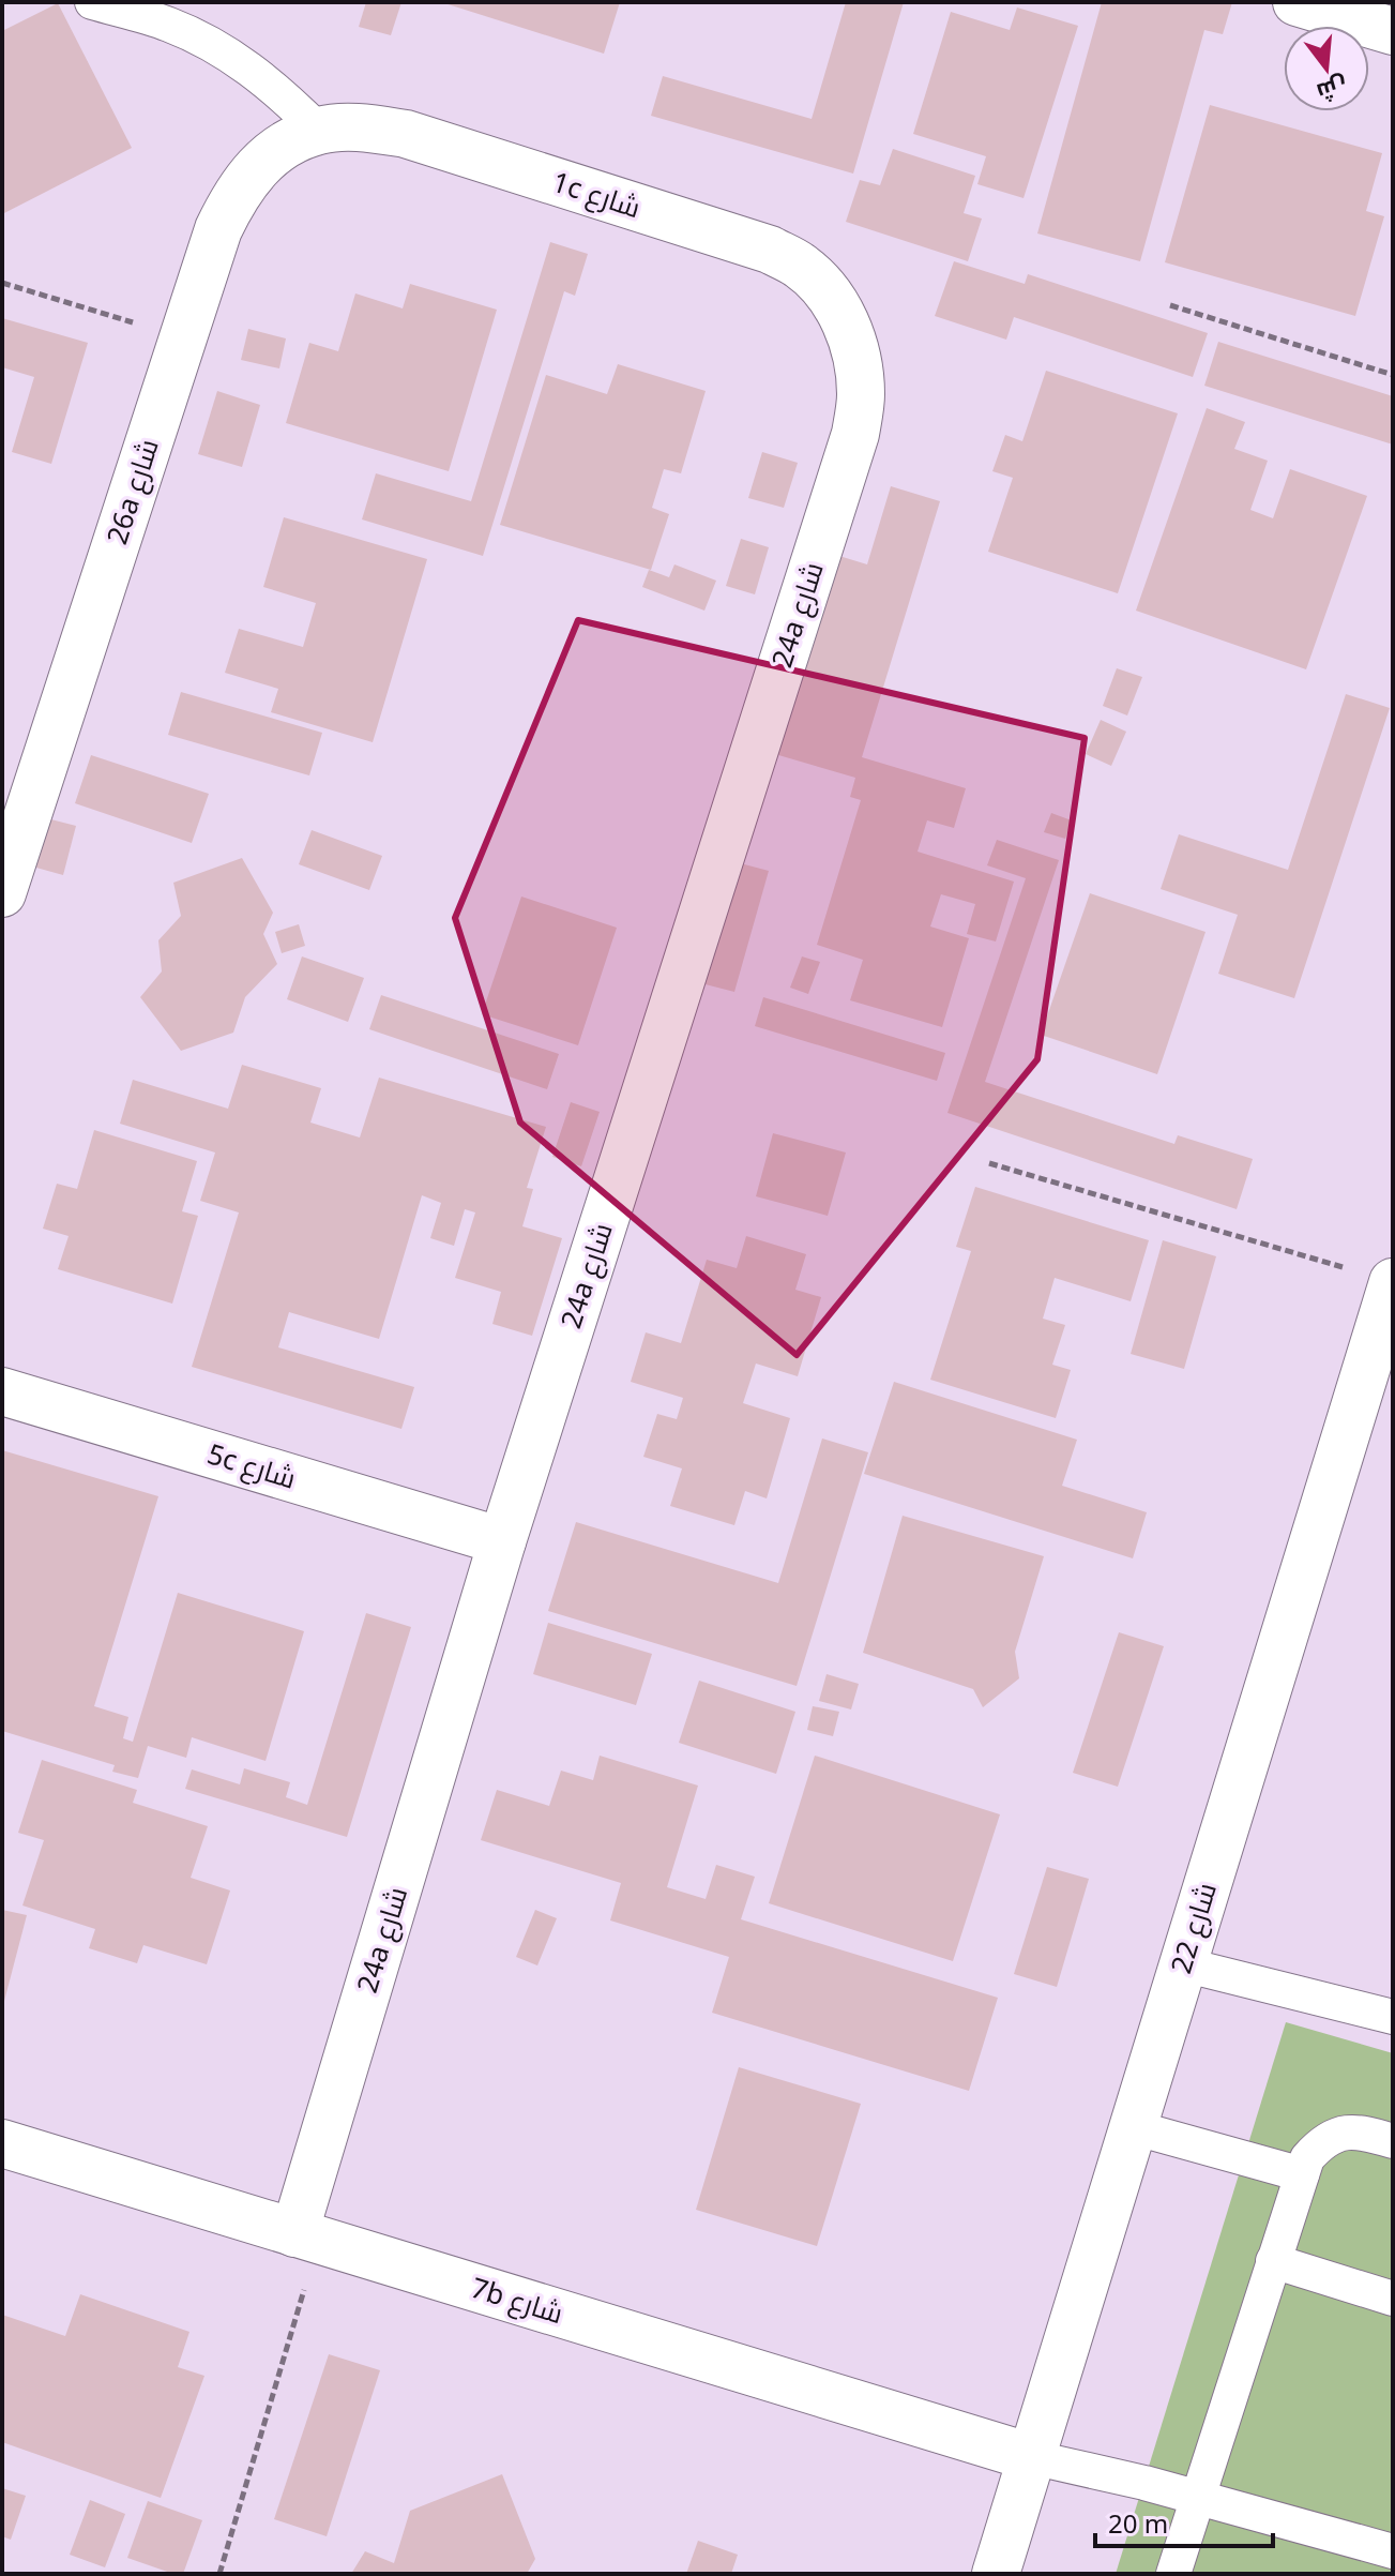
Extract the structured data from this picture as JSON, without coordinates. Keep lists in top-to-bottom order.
{
  "streets": {
    "street": [
      "1c شارع",
      "26a شارع",
      "24a شارع",
      "5c شارع",
      "شارع 22",
      "7b شارع"
    ]
  },
  "crossings": [
    ["1c شارع", "26a شارع"],
    ["1c شارع", "24a شارع"],
    ["24a شارع", "5c شارع"],
    ["24a شارع", "7b شارع"],
    ["شارع 22", "7b شارع"]
  ],
  "scale_bar": "20 m",
  "north": "bottom"
}
